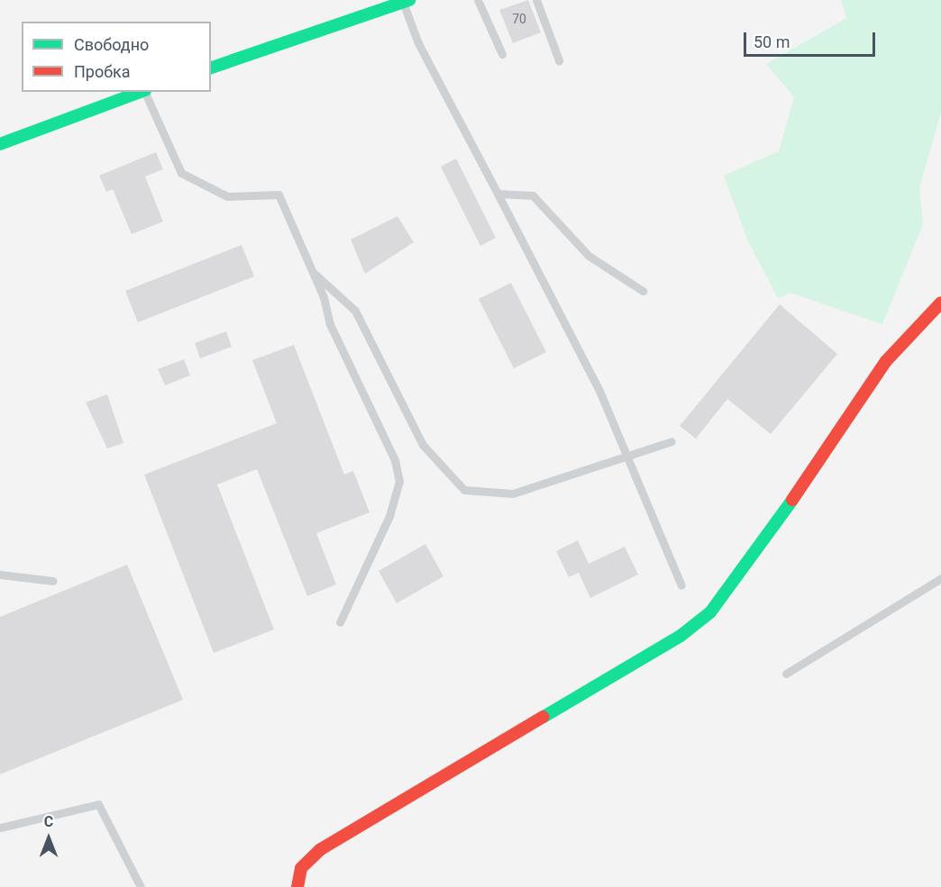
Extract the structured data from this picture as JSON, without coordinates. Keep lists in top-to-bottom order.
{
  "house_numbers": ["70"],
  "legend": ["Свободно", "Пробка"],
  "scale_bar": "50 m",
  "north": "top"
}
